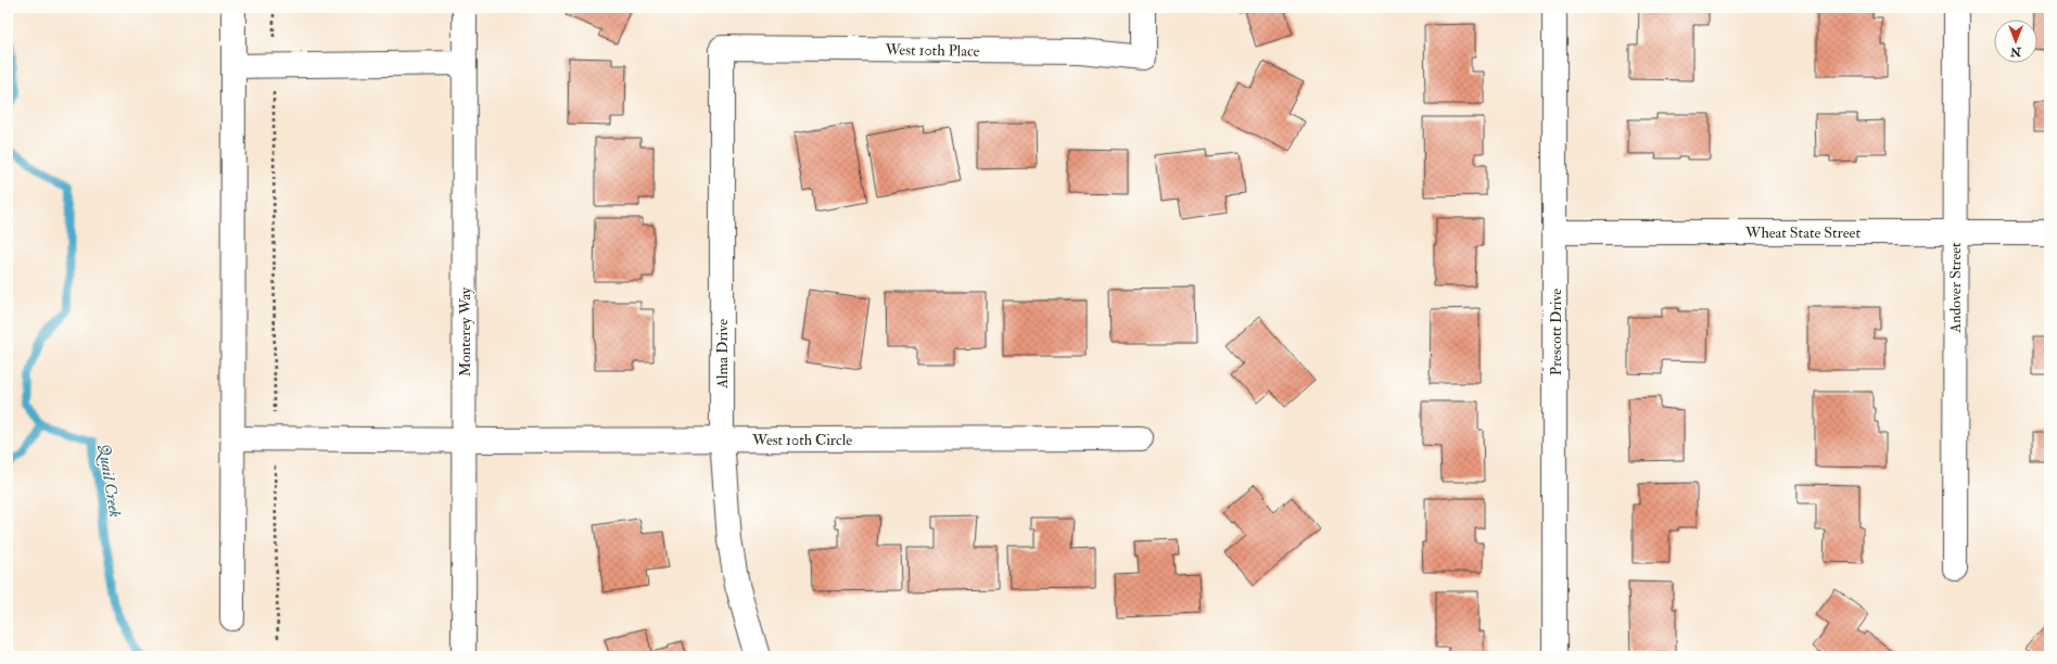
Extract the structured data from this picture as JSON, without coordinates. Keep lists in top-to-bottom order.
{
  "streets": {
    "street": [
      "West 10th Place",
      "Wheat State Street",
      "Andover Street",
      "Monterey Way",
      "Prescott Drive",
      "Alma Drive",
      "West 10th Circle"
    ]
  },
  "crossings": [
    ["West 10th Place", "Alma Drive"],
    ["Wheat State Street", "Andover Street"],
    ["Wheat State Street", "Prescott Drive"],
    ["Monterey Way", "West 10th Circle"],
    ["Alma Drive", "West 10th Circle"]
  ],
  "water": ["Quail Creek"],
  "north": "bottom"
}
